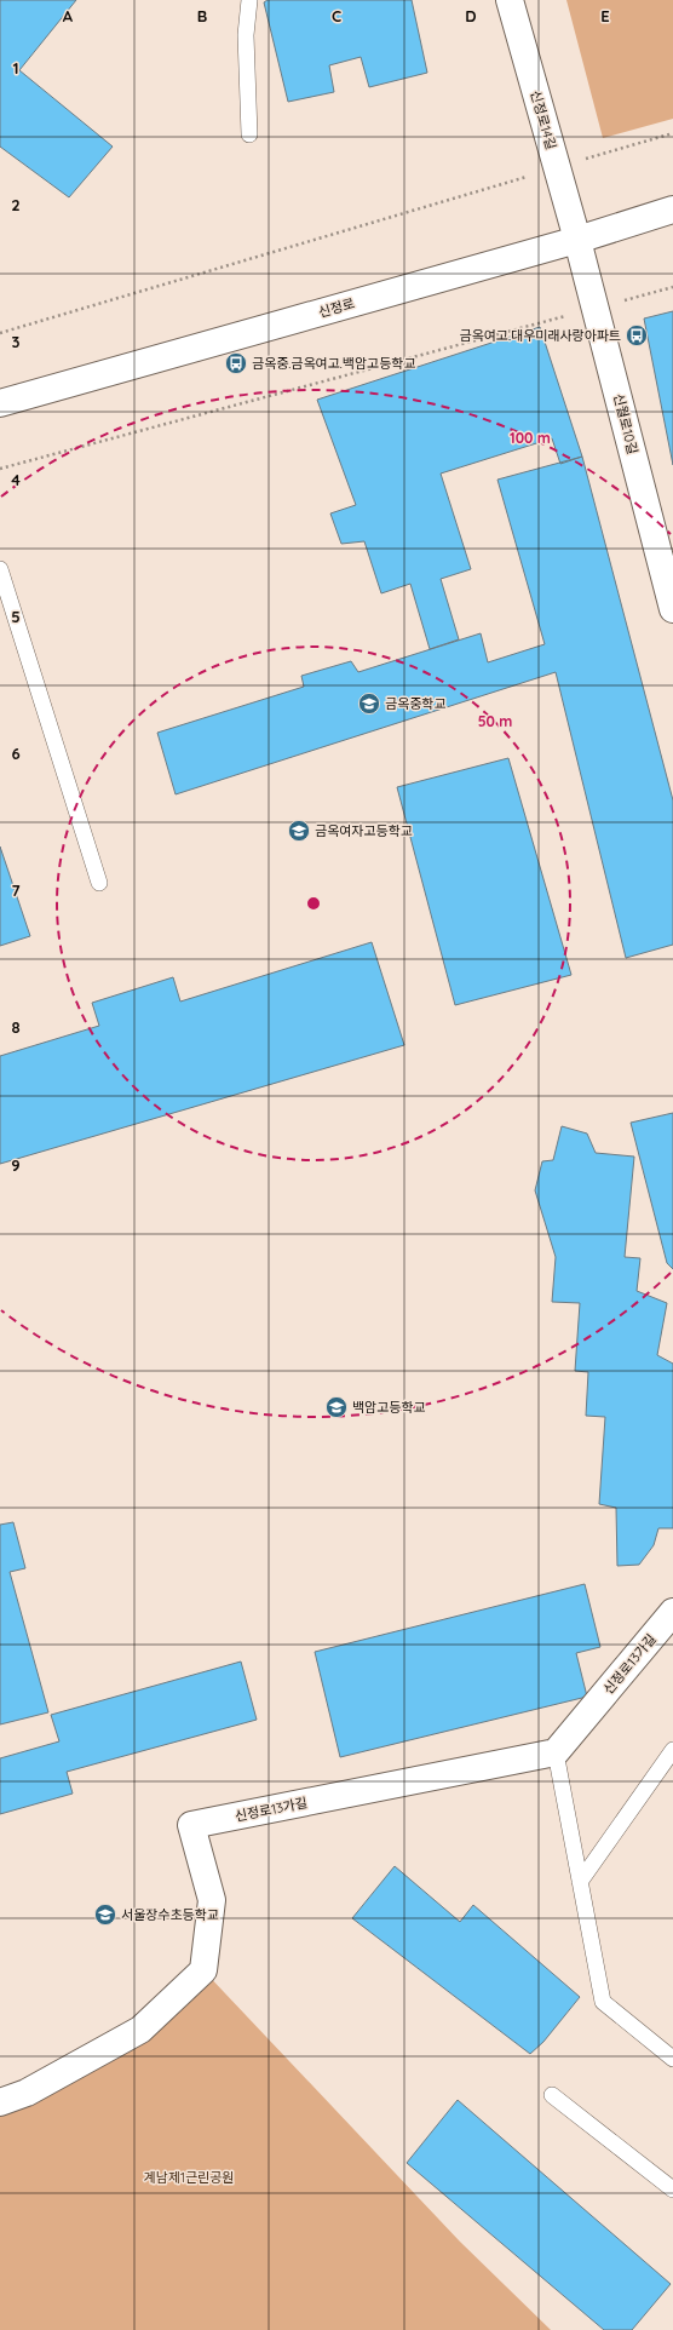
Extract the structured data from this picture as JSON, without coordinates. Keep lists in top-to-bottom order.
{
  "streets": {
    "street": [
      "신정로14길",
      "신정로",
      "신월로10길",
      "신정로13가길"
    ]
  },
  "crossings": [
    ["신정로14길", "신정로"],
    ["신정로14길", "신월로10길"],
    ["신정로", "신월로10길"]
  ],
  "parks": ["계남제1근린공원"],
  "places": {
    "bus stop": ["금옥여고.대우미래사랑아파트", "금옥중.금옥여고.백암고등학교"],
    "school or university": [
      "금옥중학교",
      "금옥여자고등학교",
      "백암고등학교",
      "서울장수초등학교"
    ]
  },
  "grid": {
    "columns": [
      "A",
      "B",
      "C",
      "D",
      "E"
    ],
    "rows": [
      "1",
      "2",
      "3",
      "4",
      "5",
      "6",
      "7",
      "8",
      "9"
    ]
  },
  "rings": ["100 m", "50 m"]
}
